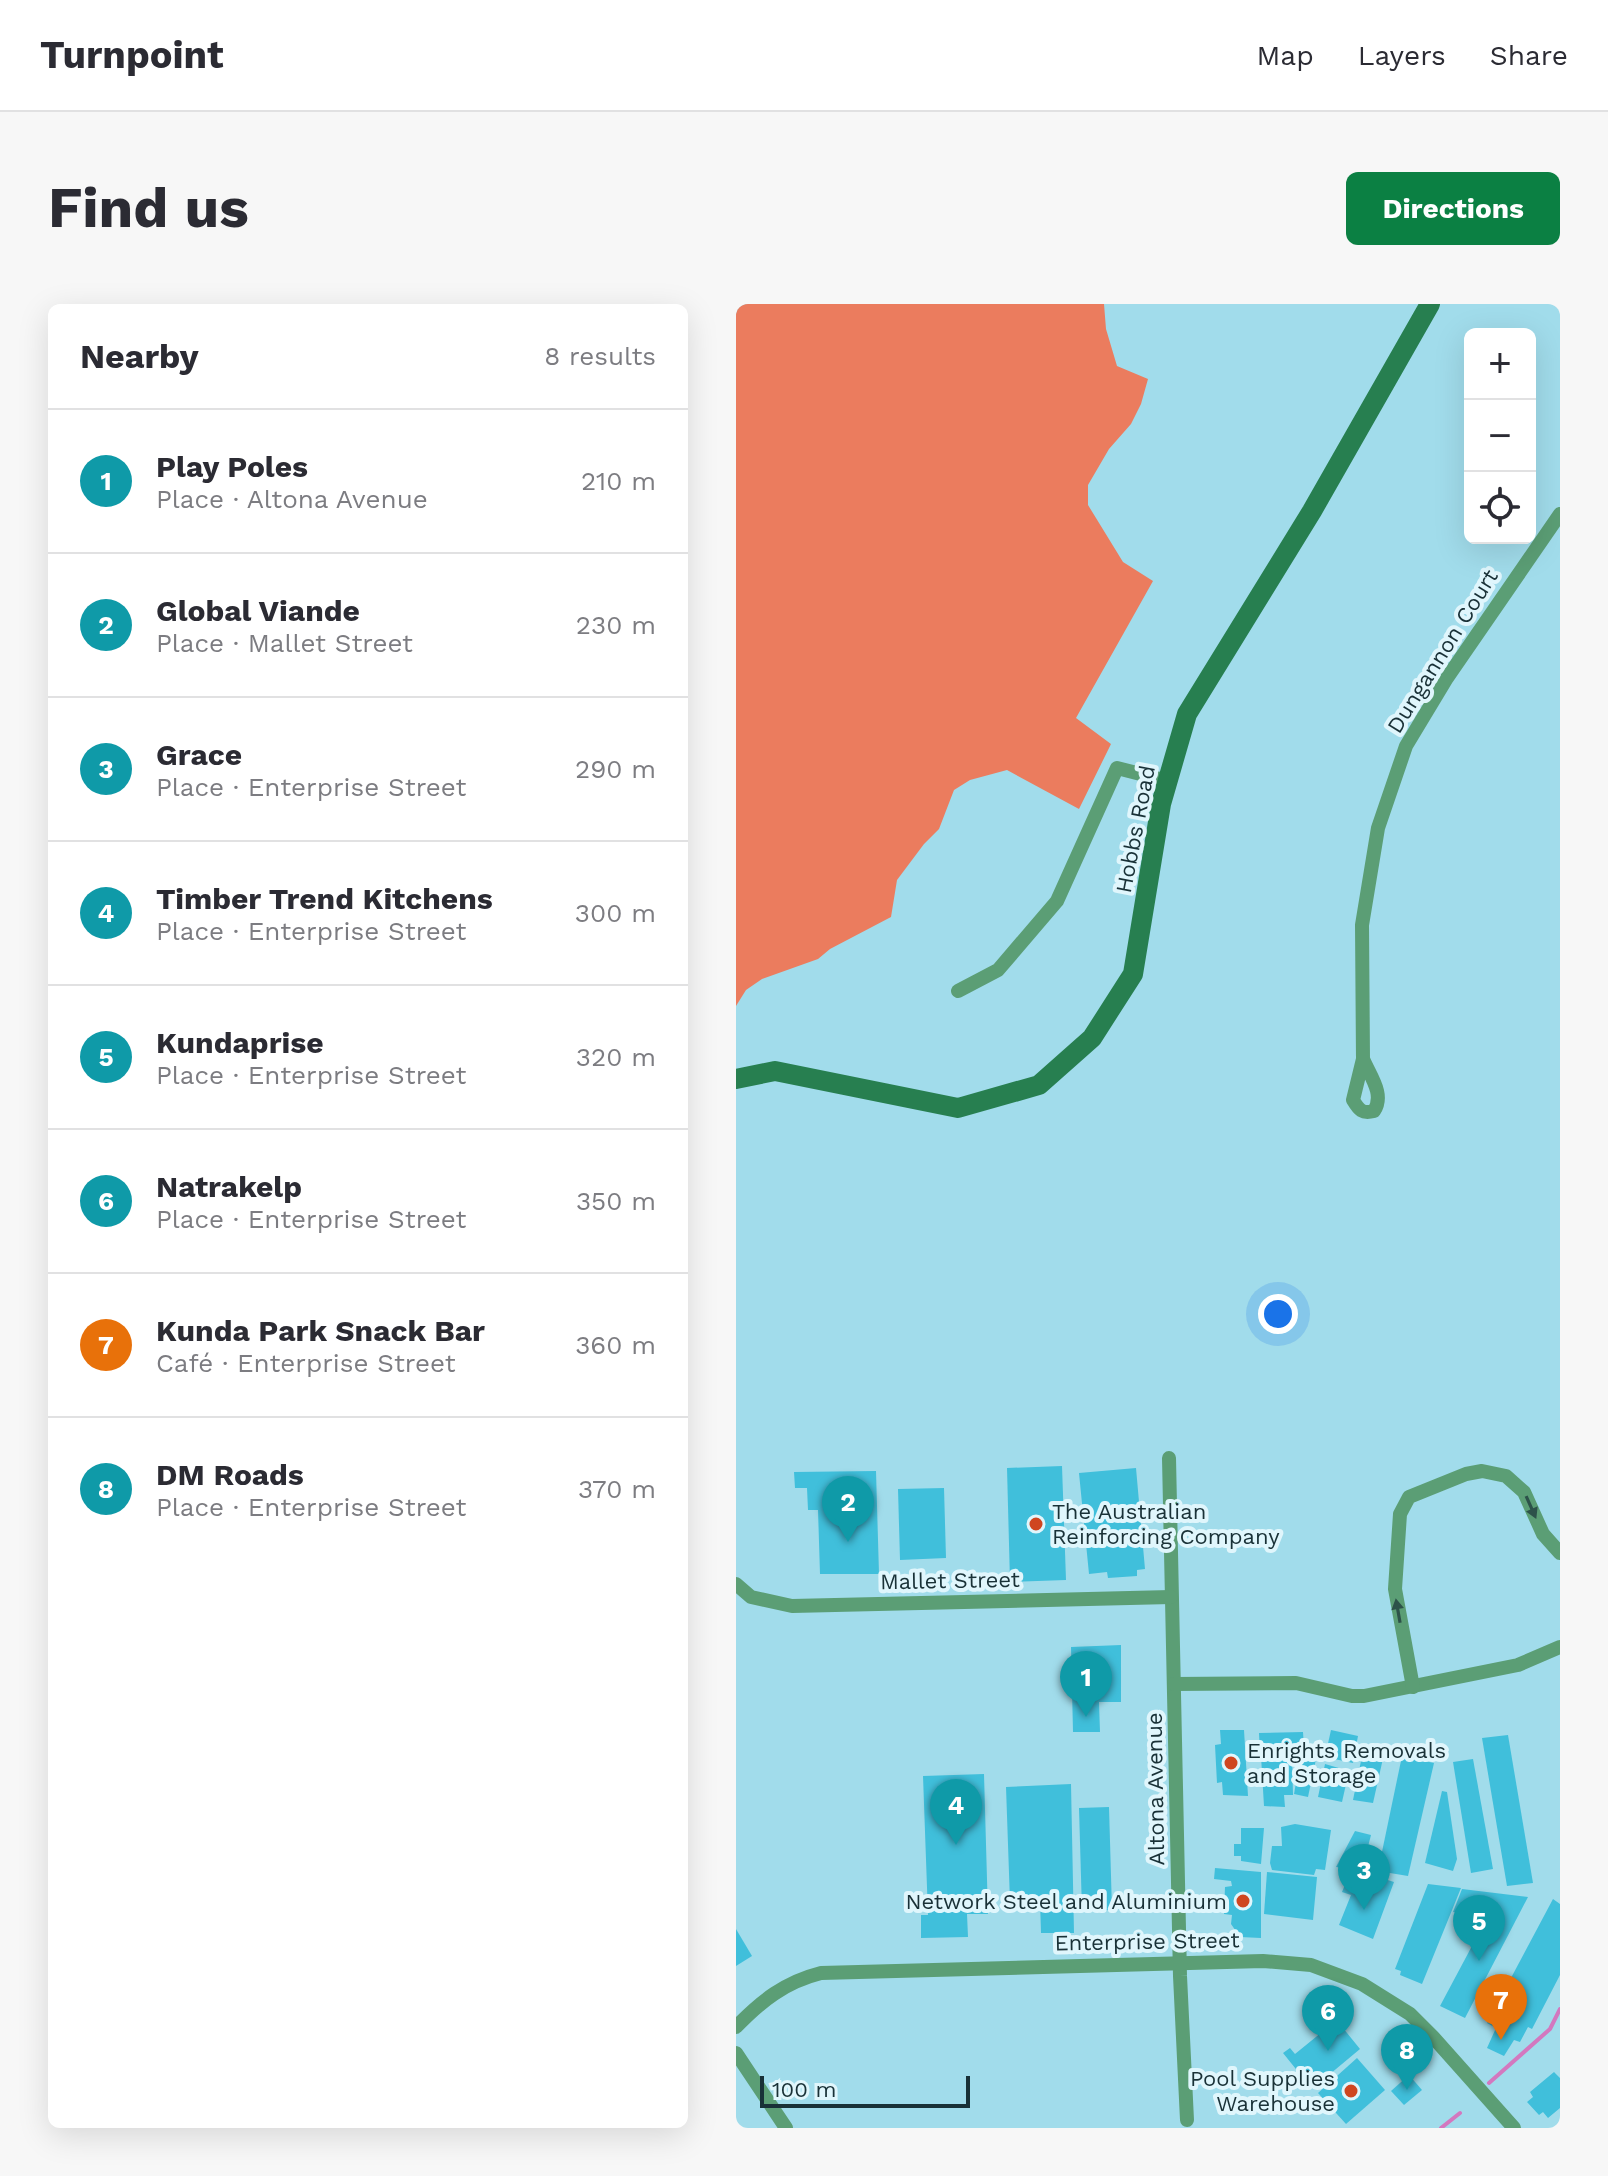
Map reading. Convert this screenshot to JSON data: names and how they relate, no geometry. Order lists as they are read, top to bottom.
{
  "streets": {
    "street": [
      "Dungannon Court",
      "Hobbs Road",
      "Mallet Street",
      "Altona Avenue",
      "Enterprise Street"
    ]
  },
  "crossings": [
    ["Mallet Street", "Altona Avenue"],
    ["Altona Avenue", "Enterprise Street"]
  ],
  "places": [
    "The Australian Reinforcing Company",
    "Enrights Removals and Storage",
    "Network Steel and Aluminium",
    "Pool Supplies Warehouse"
  ],
  "scale_bar": "100 m",
  "page": {
    "header": "Turnpoint",
    "nav": ["Map", "Layers", "Share"],
    "buttons": "Directions",
    "title": "Find us",
    "heading": ["Nearby", "8 results"],
    "map_buttons": ["+", "−"],
    "list": [
      {
        "mark": "1",
        "name": "Play Poles",
        "note": "Place · Altona Avenue",
        "value": "210 m"
      },
      {
        "mark": "2",
        "name": "Global Viande",
        "note": "Place · Mallet Street",
        "value": "230 m"
      },
      {
        "mark": "3",
        "name": "Grace",
        "note": "Place · Enterprise Street",
        "value": "290 m"
      },
      {
        "mark": "4",
        "name": "Timber Trend Kitchens",
        "note": "Place · Enterprise Street",
        "value": "300 m"
      },
      {
        "mark": "5",
        "name": "Kundaprise",
        "note": "Place · Enterprise Street",
        "value": "320 m"
      },
      {
        "mark": "6",
        "name": "Natrakelp",
        "note": "Place · Enterprise Street",
        "value": "350 m"
      },
      {
        "mark": "7",
        "name": "Kunda Park Snack Bar",
        "note": "Café · Enterprise Street",
        "value": "360 m"
      },
      {
        "mark": "8",
        "name": "DM Roads",
        "note": "Place · Enterprise Street",
        "value": "370 m"
      }
    ],
    "pins": [
      "2",
      "1",
      "4",
      "3",
      "5",
      "7",
      "6",
      "8"
    ],
    "scale": "100 m"
  }
}
